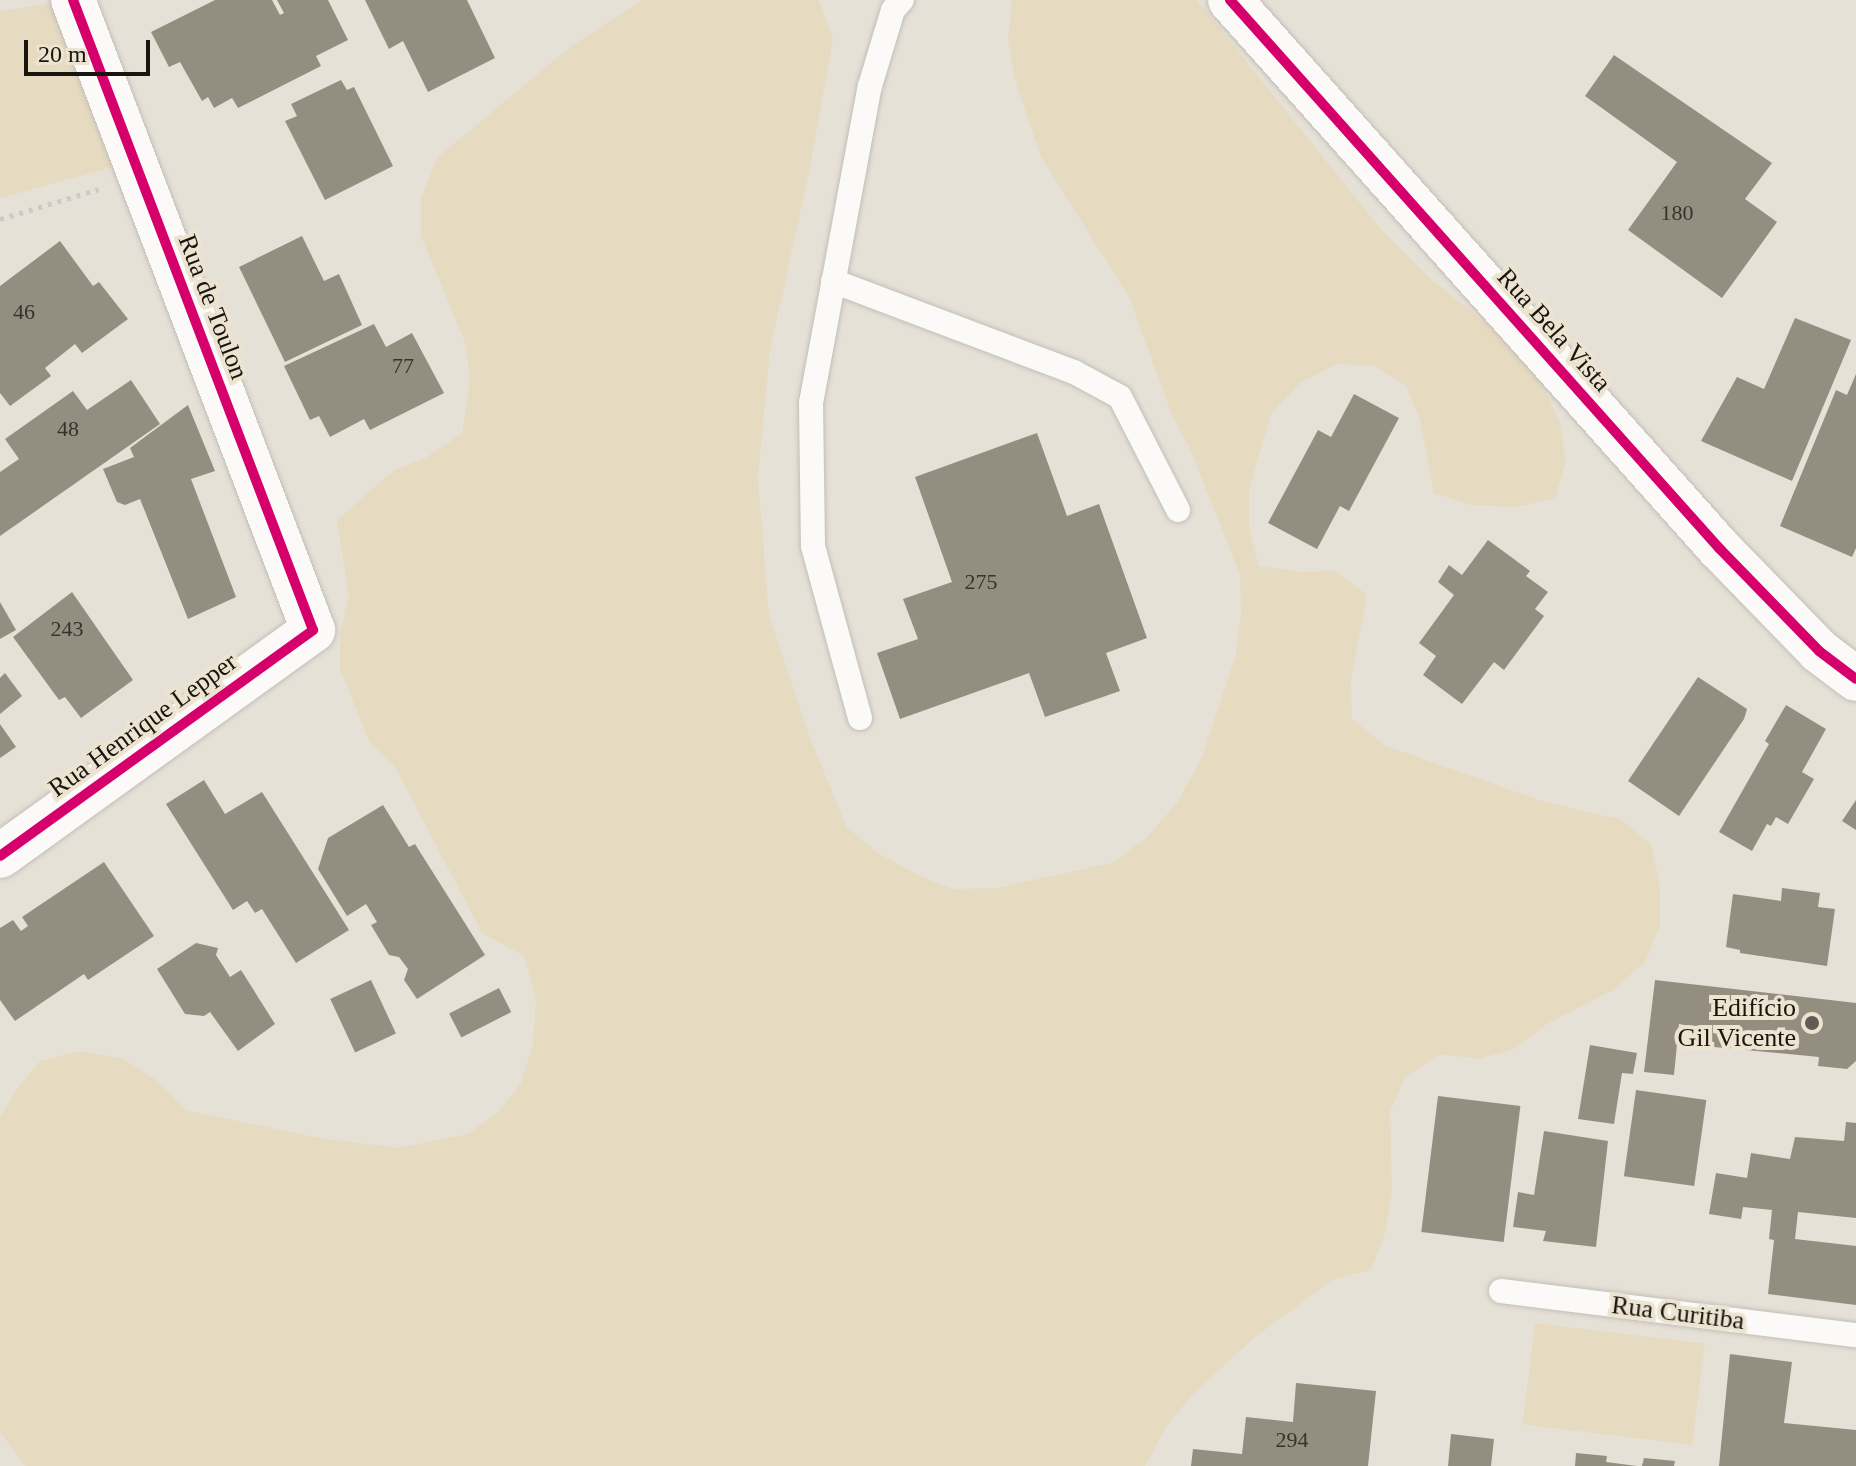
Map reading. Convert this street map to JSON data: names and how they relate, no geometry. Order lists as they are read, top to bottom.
{
  "streets": {
    "street": ["Rua de Toulon", "Rua Bela Vista", "Rua Henrique Lepper"],
    "lane": ["Rua Curitiba"]
  },
  "crossings": [
    ["Rua de Toulon", "Rua Henrique Lepper"]
  ],
  "places": ["Edifício Gil Vicente"],
  "house_numbers": [
    "180",
    "46",
    "77",
    "48",
    "275",
    "243",
    "294"
  ],
  "scale_bar": "20 m"
}
